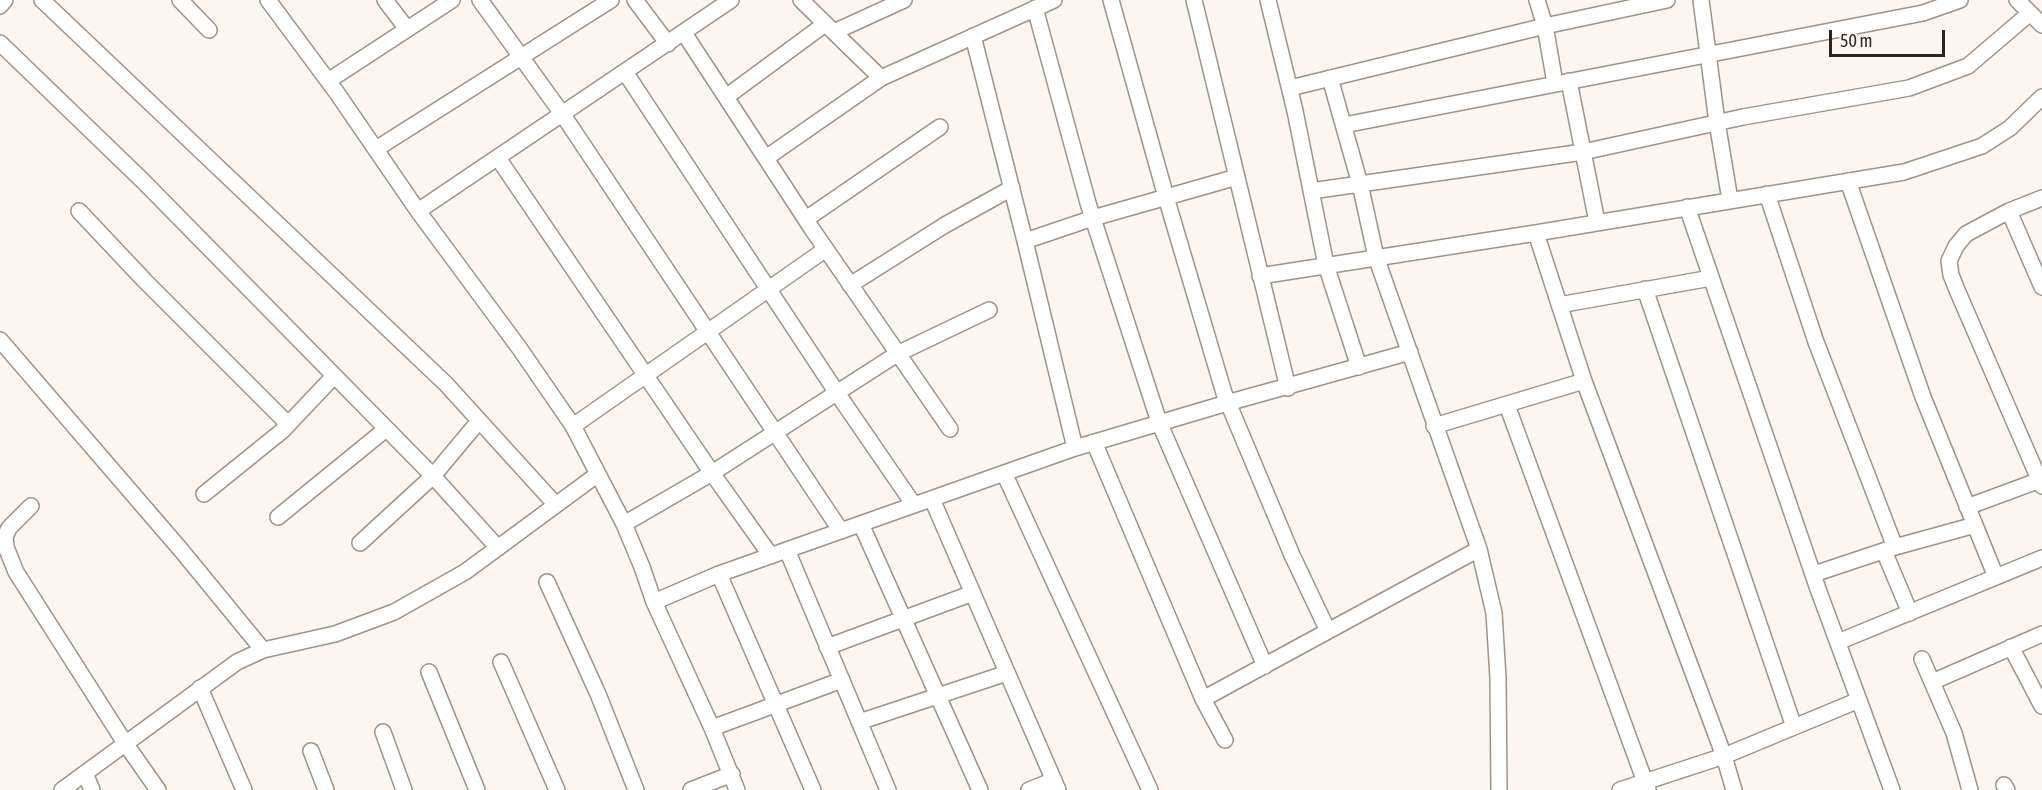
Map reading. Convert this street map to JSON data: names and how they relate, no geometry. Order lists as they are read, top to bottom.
{
  "scale_bar": "50 m"
}
